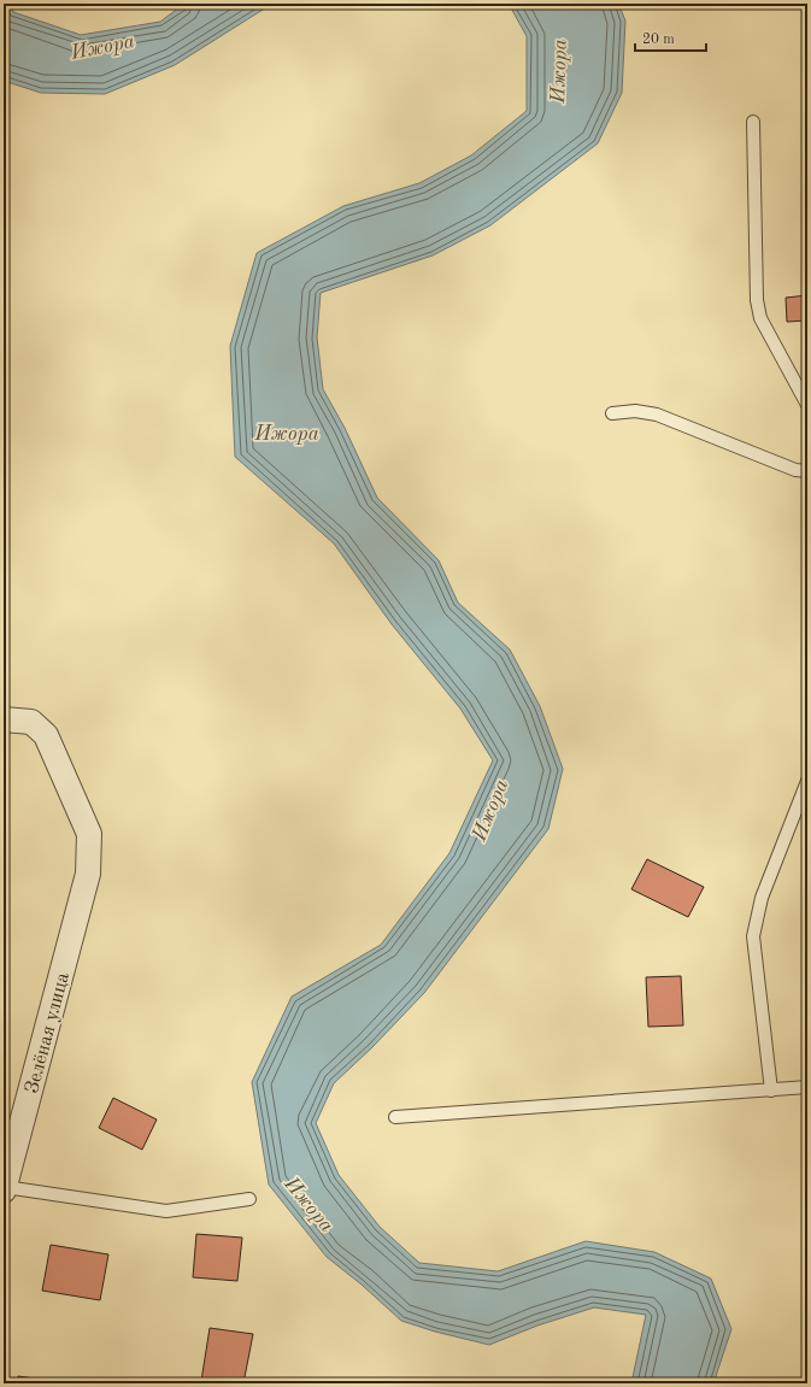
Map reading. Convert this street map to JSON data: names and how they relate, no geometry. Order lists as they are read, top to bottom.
{
  "streets": {
    "street": ["Зелёная улица"]
  },
  "water": ["Ижора"],
  "scale_bar": "20 m"
}
